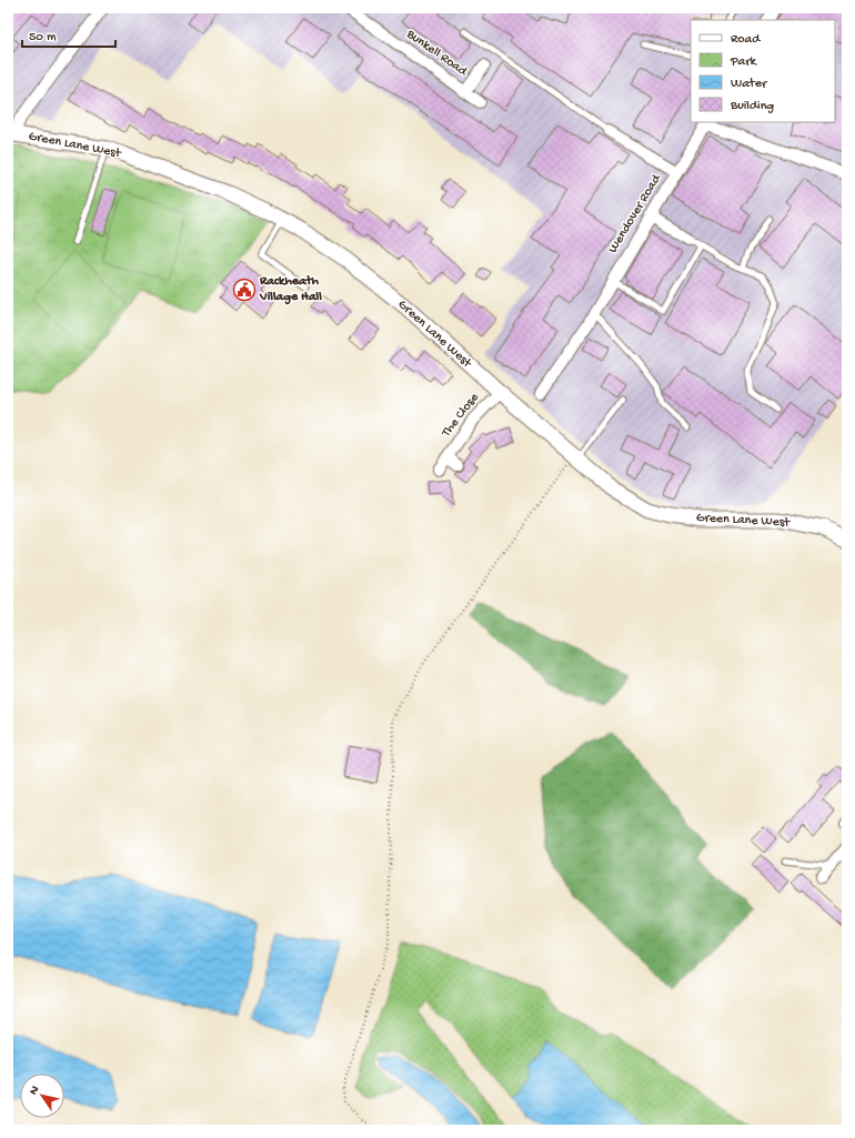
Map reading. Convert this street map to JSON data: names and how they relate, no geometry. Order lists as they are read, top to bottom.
{
  "streets": {
    "street": [
      "Bunkell Road",
      "Green Lane West",
      "Wendover Road",
      "The Close"
    ]
  },
  "crossings": [
    ["Green Lane West", "The Close"]
  ],
  "places": {
    "public building": ["Rackheath Village Hall"]
  },
  "legend": [
    "Road",
    "Park",
    "Water",
    "Building"
  ],
  "scale_bar": "50 m",
  "north": "top left"
}
